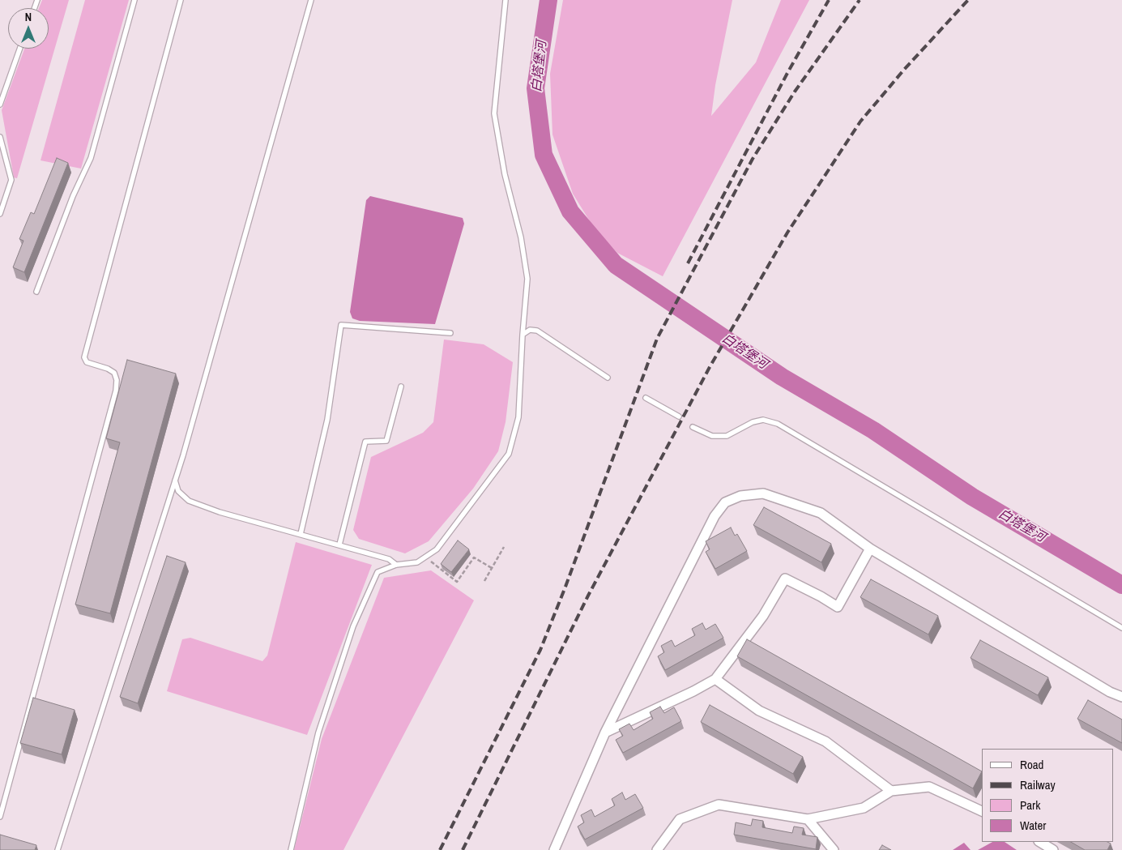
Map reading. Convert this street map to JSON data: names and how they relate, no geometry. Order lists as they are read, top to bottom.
{
  "water": ["白塔堡河"],
  "legend": [
    "Road",
    "Railway",
    "Park",
    "Water"
  ],
  "north": "top"
}
